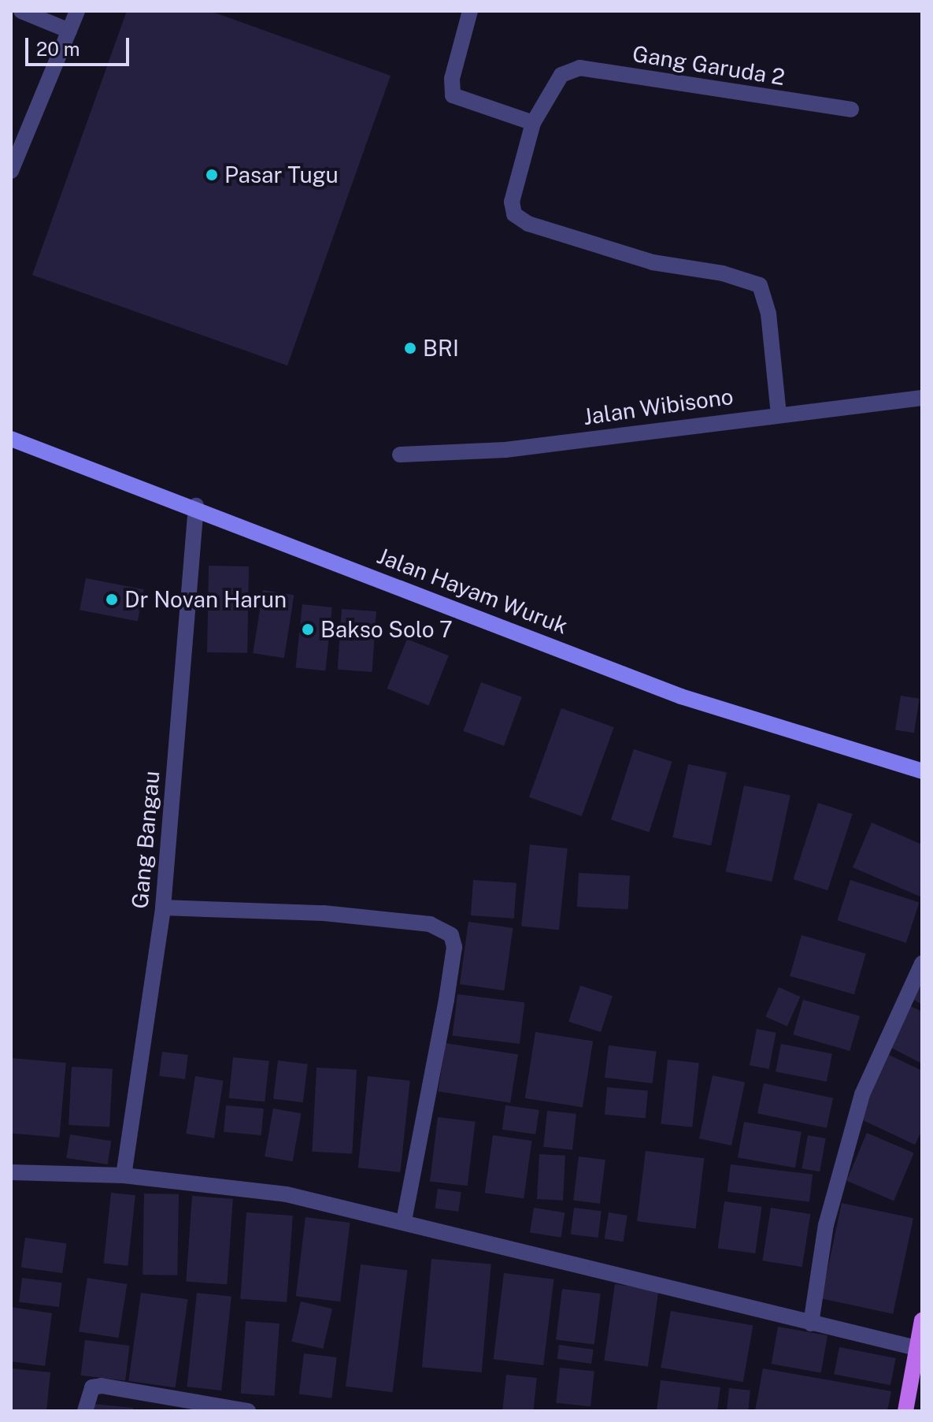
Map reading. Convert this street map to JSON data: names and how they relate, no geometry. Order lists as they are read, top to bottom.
{
  "streets": {
    "street": [
      "Gang Garuda 2",
      "Jalan Wibisono",
      "Jalan Hayam Wuruk",
      "Gang Bangau"
    ]
  },
  "crossings": [
    ["Jalan Hayam Wuruk", "Gang Bangau"]
  ],
  "places": [
    "Pasar Tugu",
    "BRI",
    "Dr Novan Harun",
    "Bakso Solo 7"
  ],
  "scale_bar": "20 m"
}
